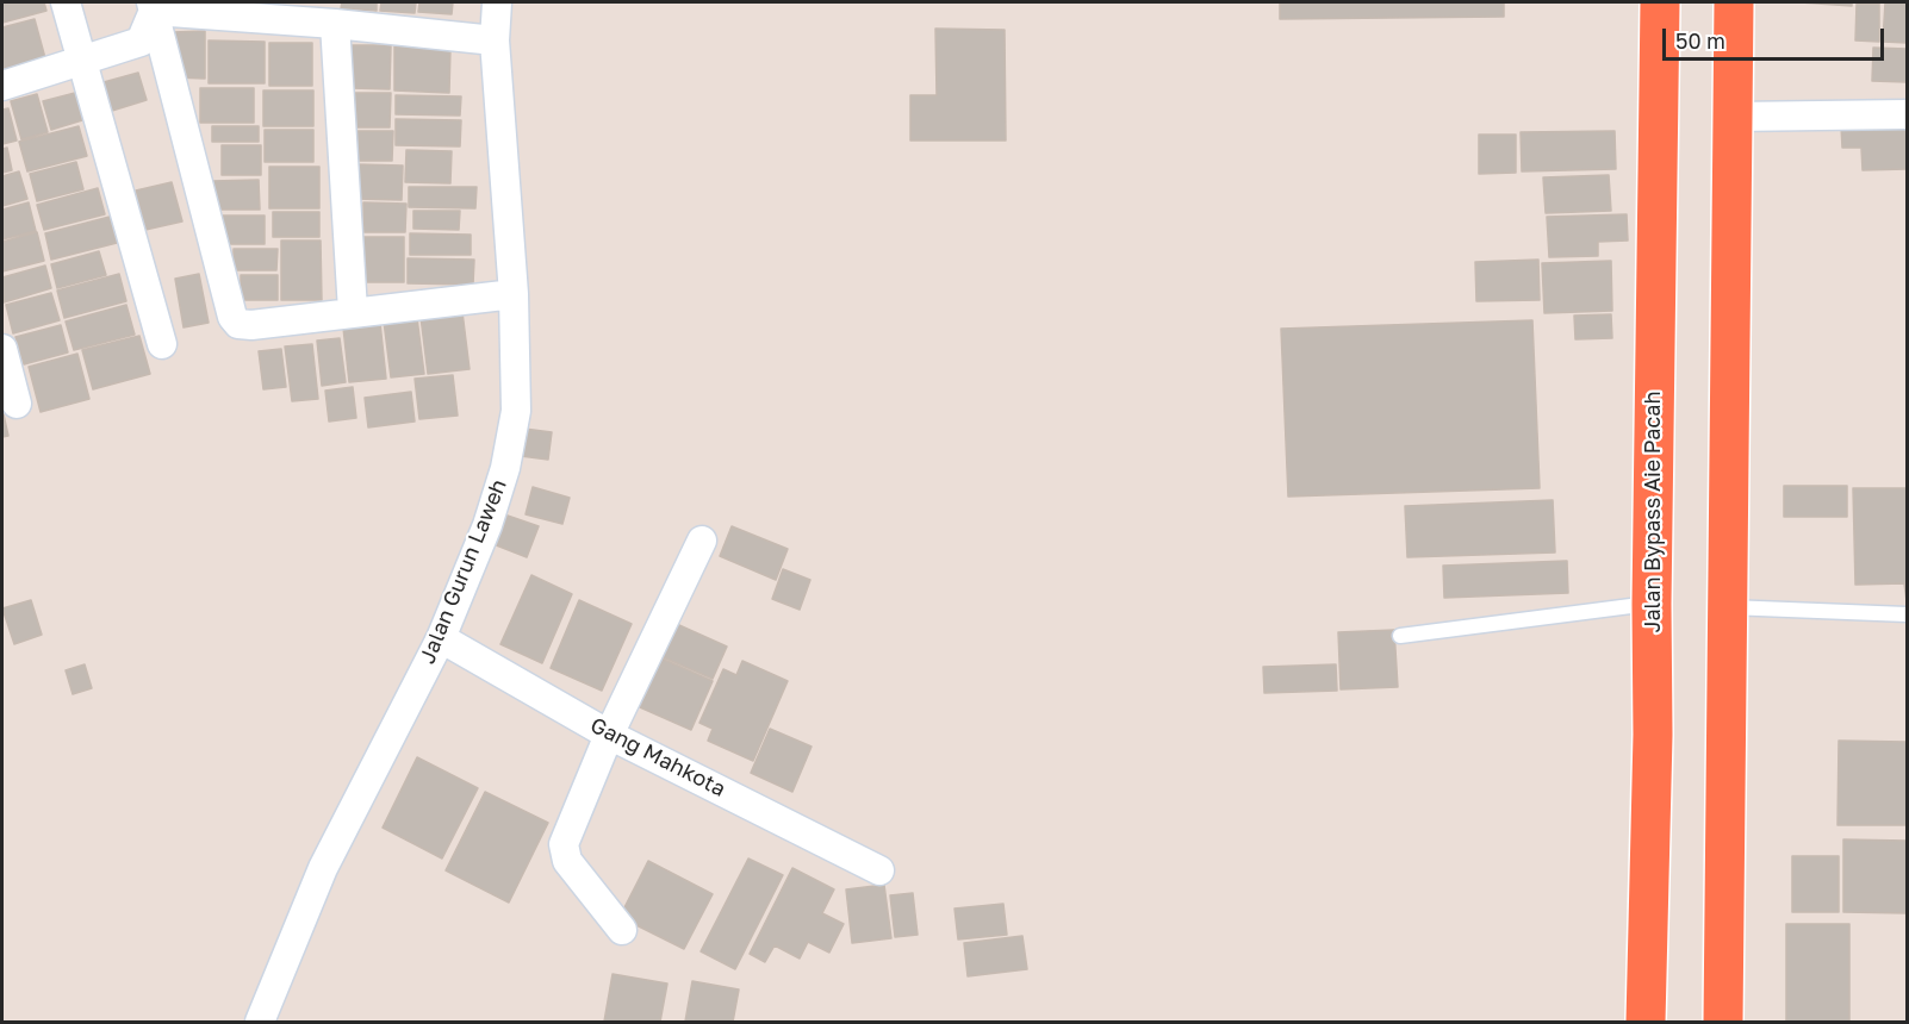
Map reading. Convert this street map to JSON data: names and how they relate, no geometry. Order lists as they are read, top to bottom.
{
  "streets": {
    "highway": ["Jalan Bypass Aie Pacah"],
    "street": ["Jalan Gurun Laweh", "Gang Mahkota"]
  },
  "crossings": [
    ["Jalan Gurun Laweh", "Gang Mahkota"]
  ],
  "scale_bar": "50 m"
}
